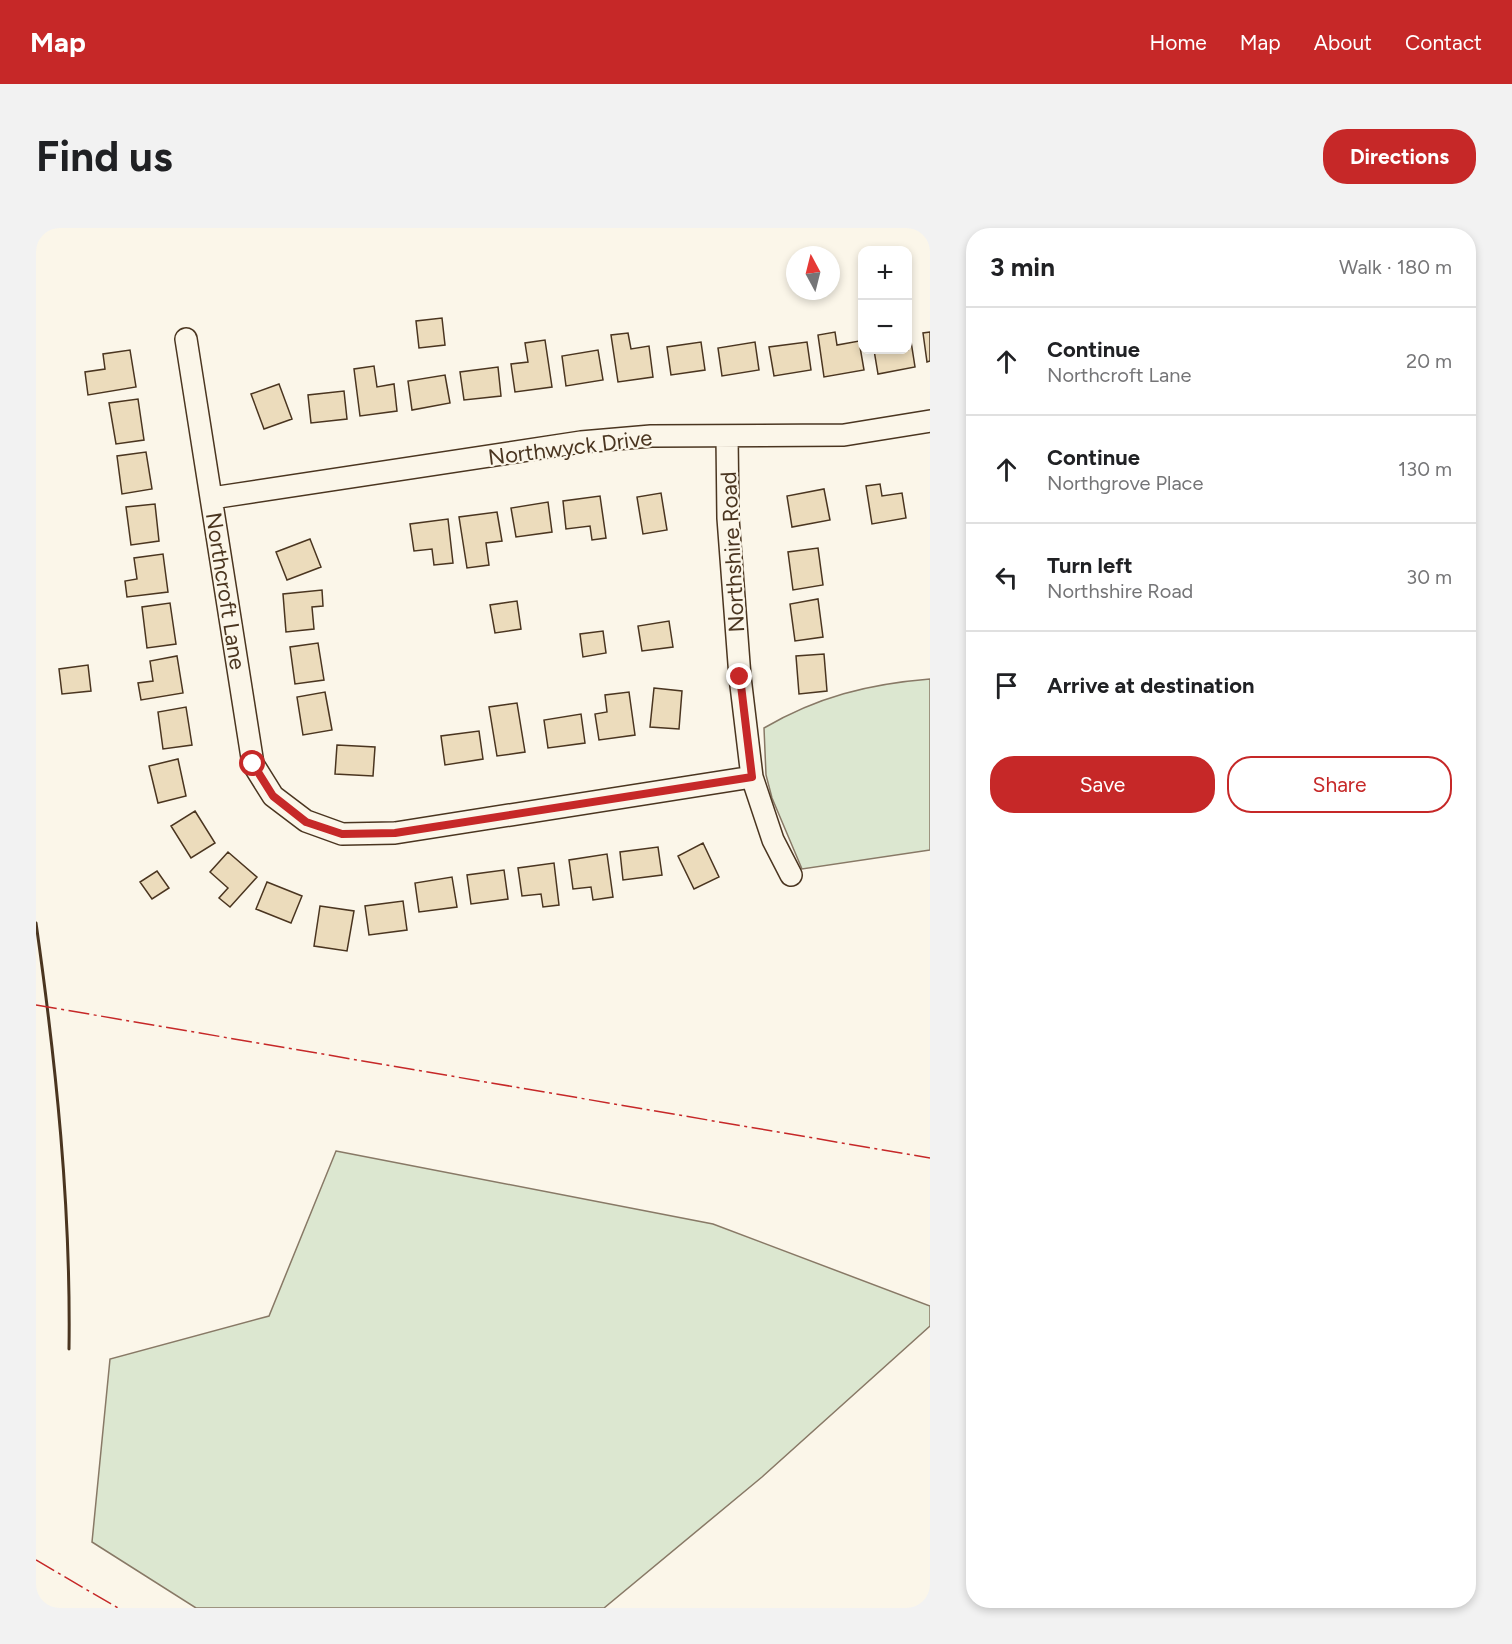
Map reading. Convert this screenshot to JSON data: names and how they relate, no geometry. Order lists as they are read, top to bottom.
{
  "streets": {
    "street": ["Northwyck Drive", "Northshire Road", "Northcroft Lane"]
  },
  "crossings": [
    ["Northwyck Drive", "Northshire Road"],
    ["Northwyck Drive", "Northcroft Lane"],
    ["Northshire Road", "Northcroft Lane"]
  ],
  "north": "top",
  "page": {
    "header": "Map",
    "nav": [
      "Home",
      "Map",
      "About",
      "Contact"
    ],
    "buttons": [
      "Directions",
      ["Save", "Share"]
    ],
    "title": "Find us",
    "heading": ["3 min", "Walk · 180 m"],
    "map_buttons": ["+", "−"],
    "list": [
      ["Continue", "Northcroft Lane", "20 m"],
      ["Continue", "Northgrove Place", "130 m"],
      ["Turn left", "Northshire Road", "30 m"],
      "Arrive at destination"
    ]
  }
}
